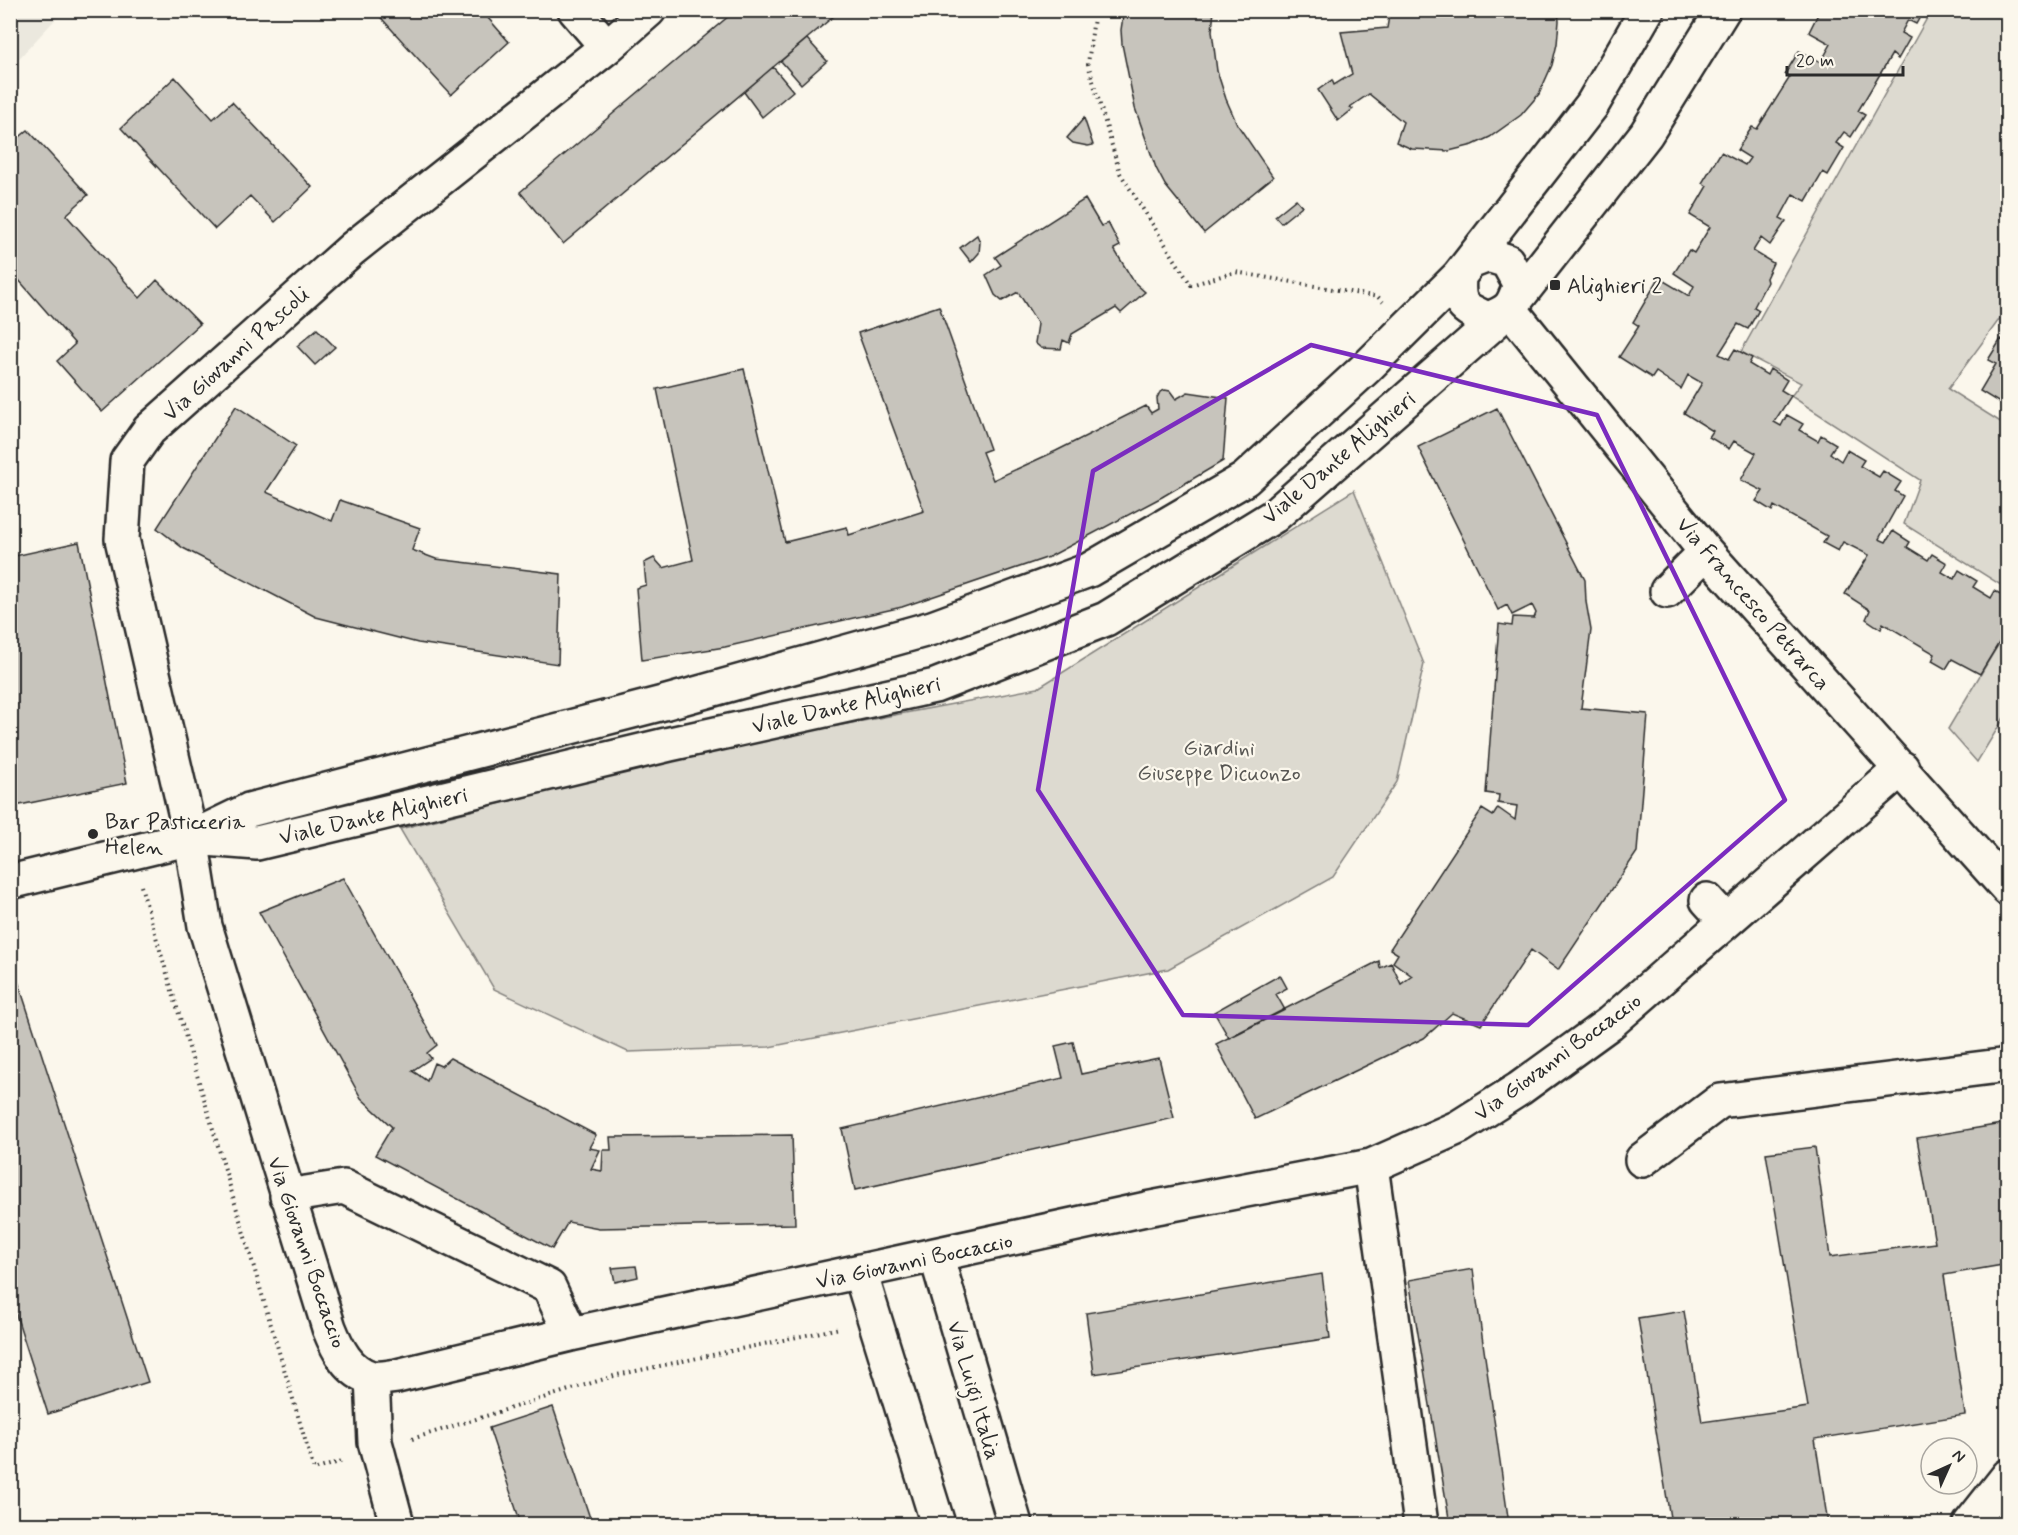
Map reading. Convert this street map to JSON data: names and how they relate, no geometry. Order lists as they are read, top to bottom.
{
  "streets": {
    "street": [
      "Via Giovanni Pascoli",
      "Viale Dante Alighieri",
      "Via Francesco Petrarca",
      "Via Giovanni Boccaccio",
      "Via Luigi Italia"
    ]
  },
  "crossings": [
    ["Via Giovanni Pascoli", "Viale Dante Alighieri"],
    ["Via Giovanni Pascoli", "Via Giovanni Boccaccio"],
    ["Viale Dante Alighieri", "Via Francesco Petrarca"],
    ["Viale Dante Alighieri", "Via Giovanni Boccaccio"],
    ["Via Francesco Petrarca", "Via Giovanni Boccaccio"],
    ["Via Giovanni Boccaccio", "Via Luigi Italia"]
  ],
  "parks": ["Giardini Giuseppe Dicuonzo"],
  "places": {
    "transit": ["Alighieri 2"],
    "other": ["Bar Pasticceria Helen"]
  },
  "scale_bar": "20 m",
  "north": "top right"
}
